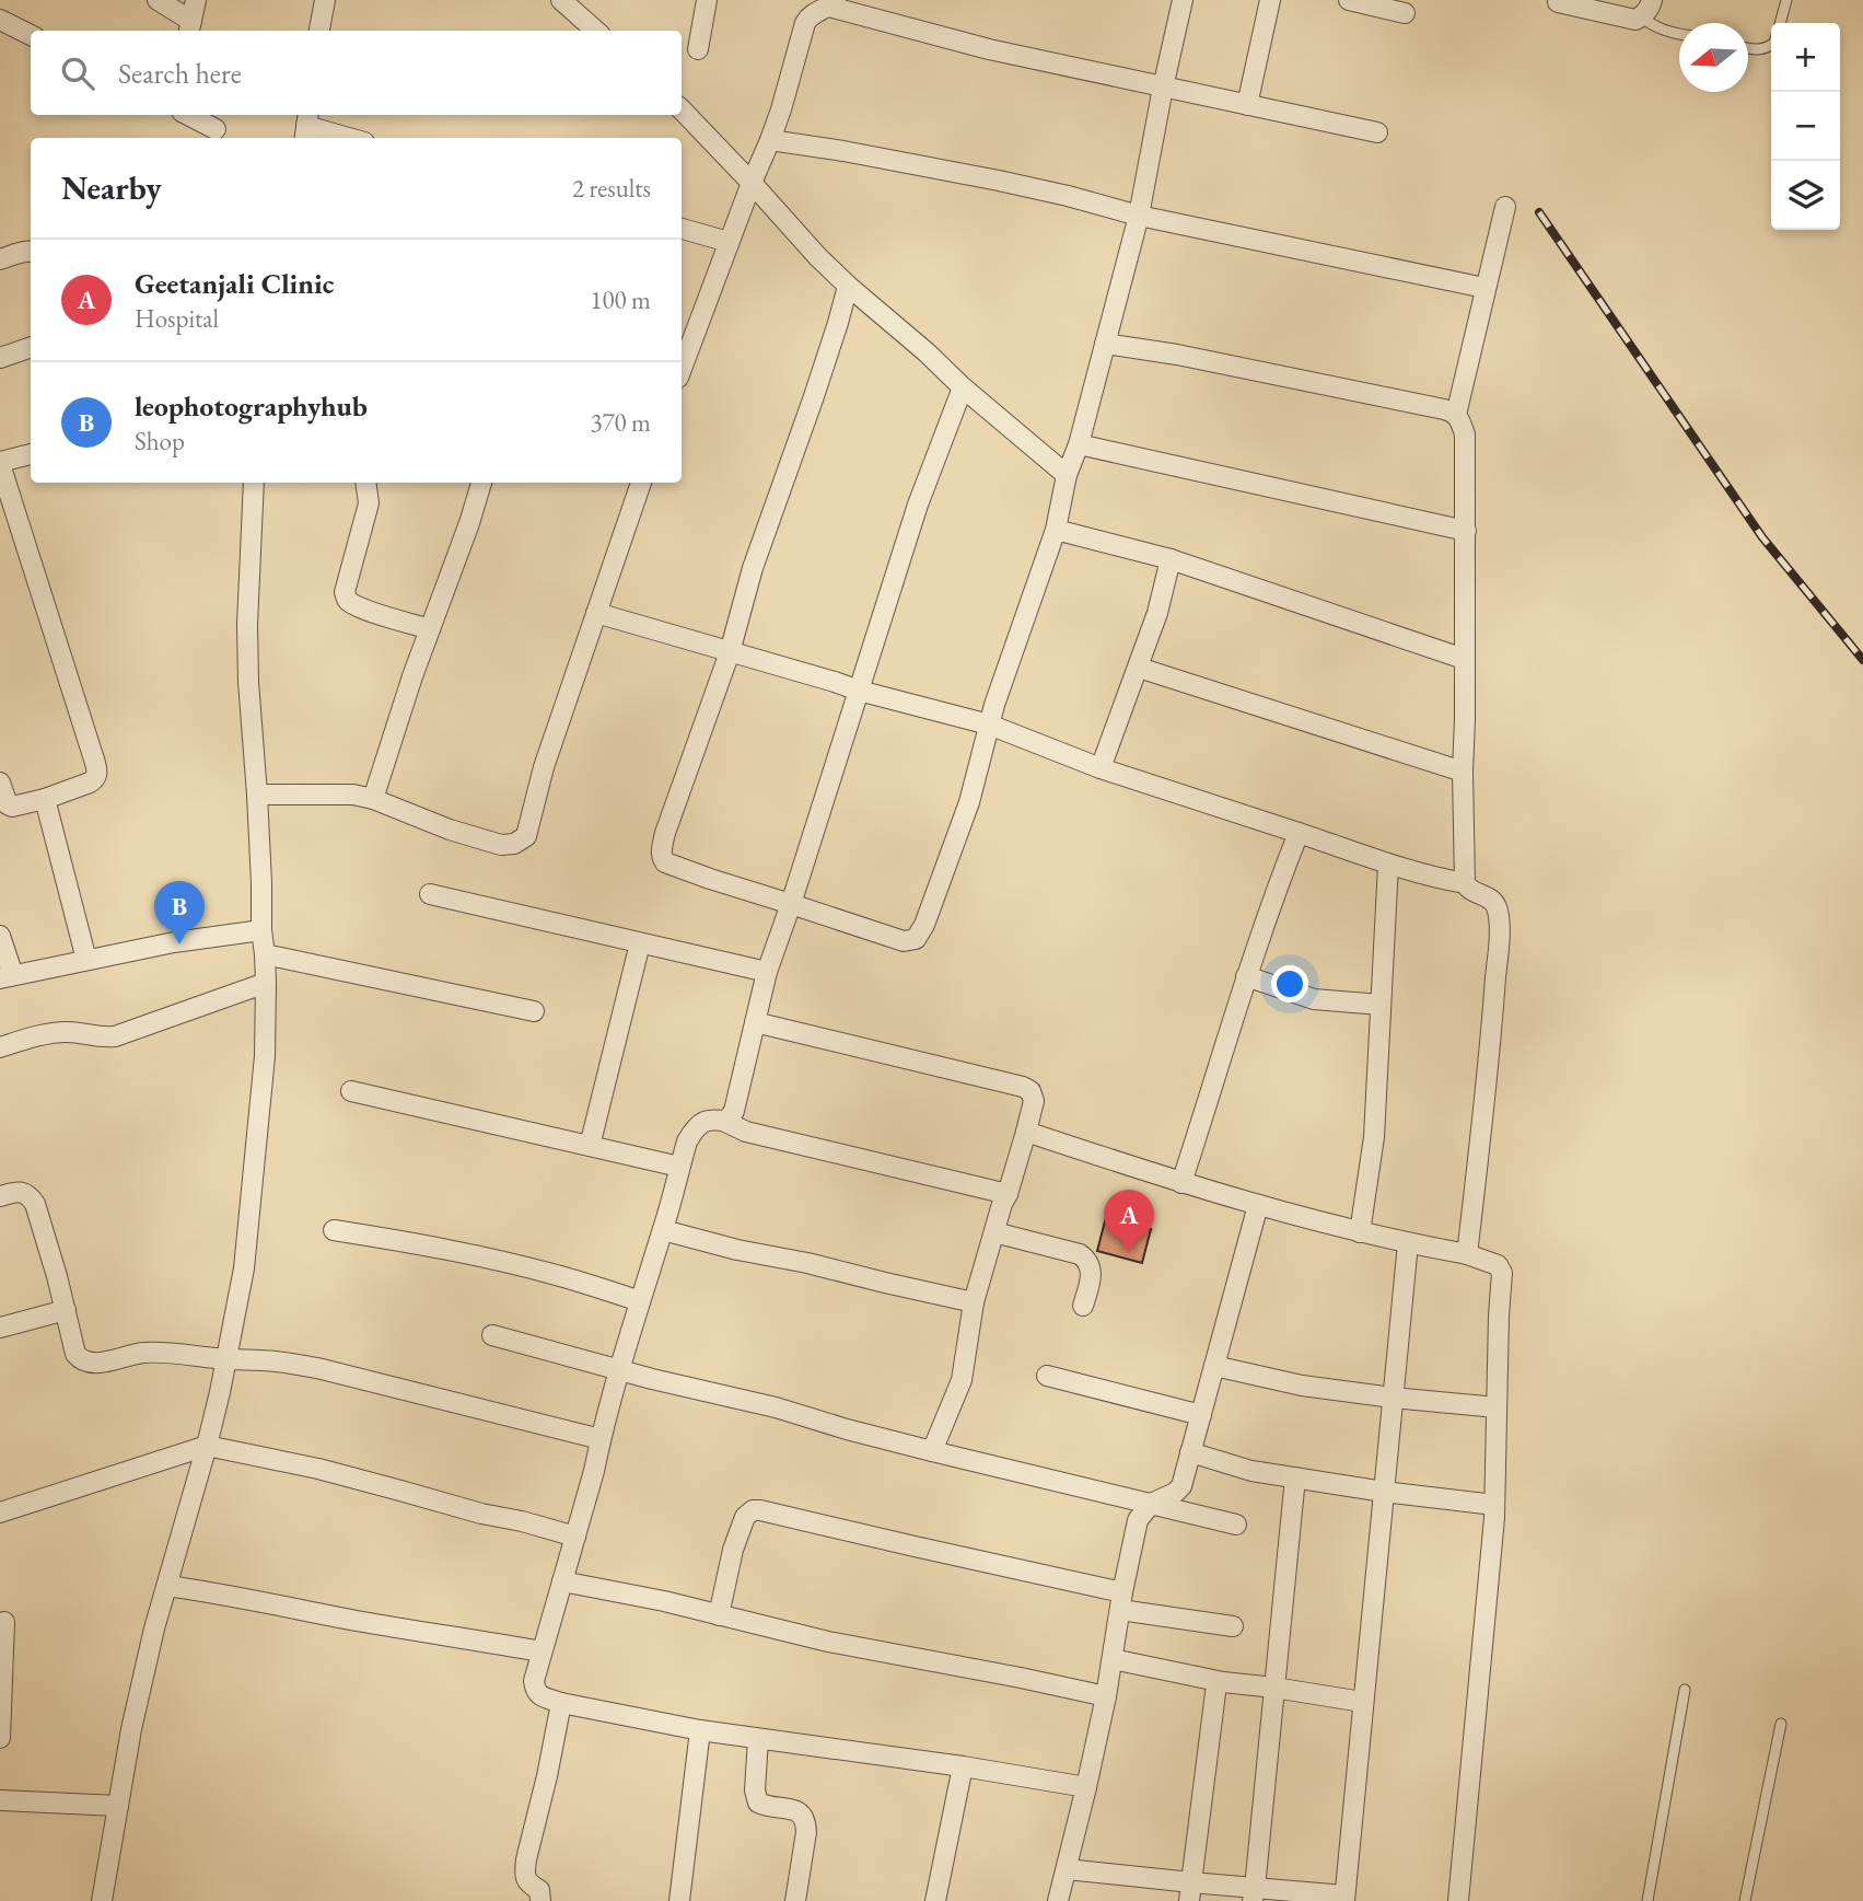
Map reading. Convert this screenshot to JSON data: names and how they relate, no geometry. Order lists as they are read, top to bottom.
{
  "north": "left",
  "page": {
    "map_buttons": ["+", "−"],
    "search": "Search here",
    "heading": ["Nearby", "2 results"],
    "list": [
      {
        "mark": "A",
        "name": "Geetanjali Clinic",
        "note": "Hospital",
        "value": "100 m"
      },
      {
        "mark": "B",
        "name": "leophotographyhub",
        "note": "Shop",
        "value": "370 m"
      }
    ],
    "pins": ["B", "A"]
  }
}
